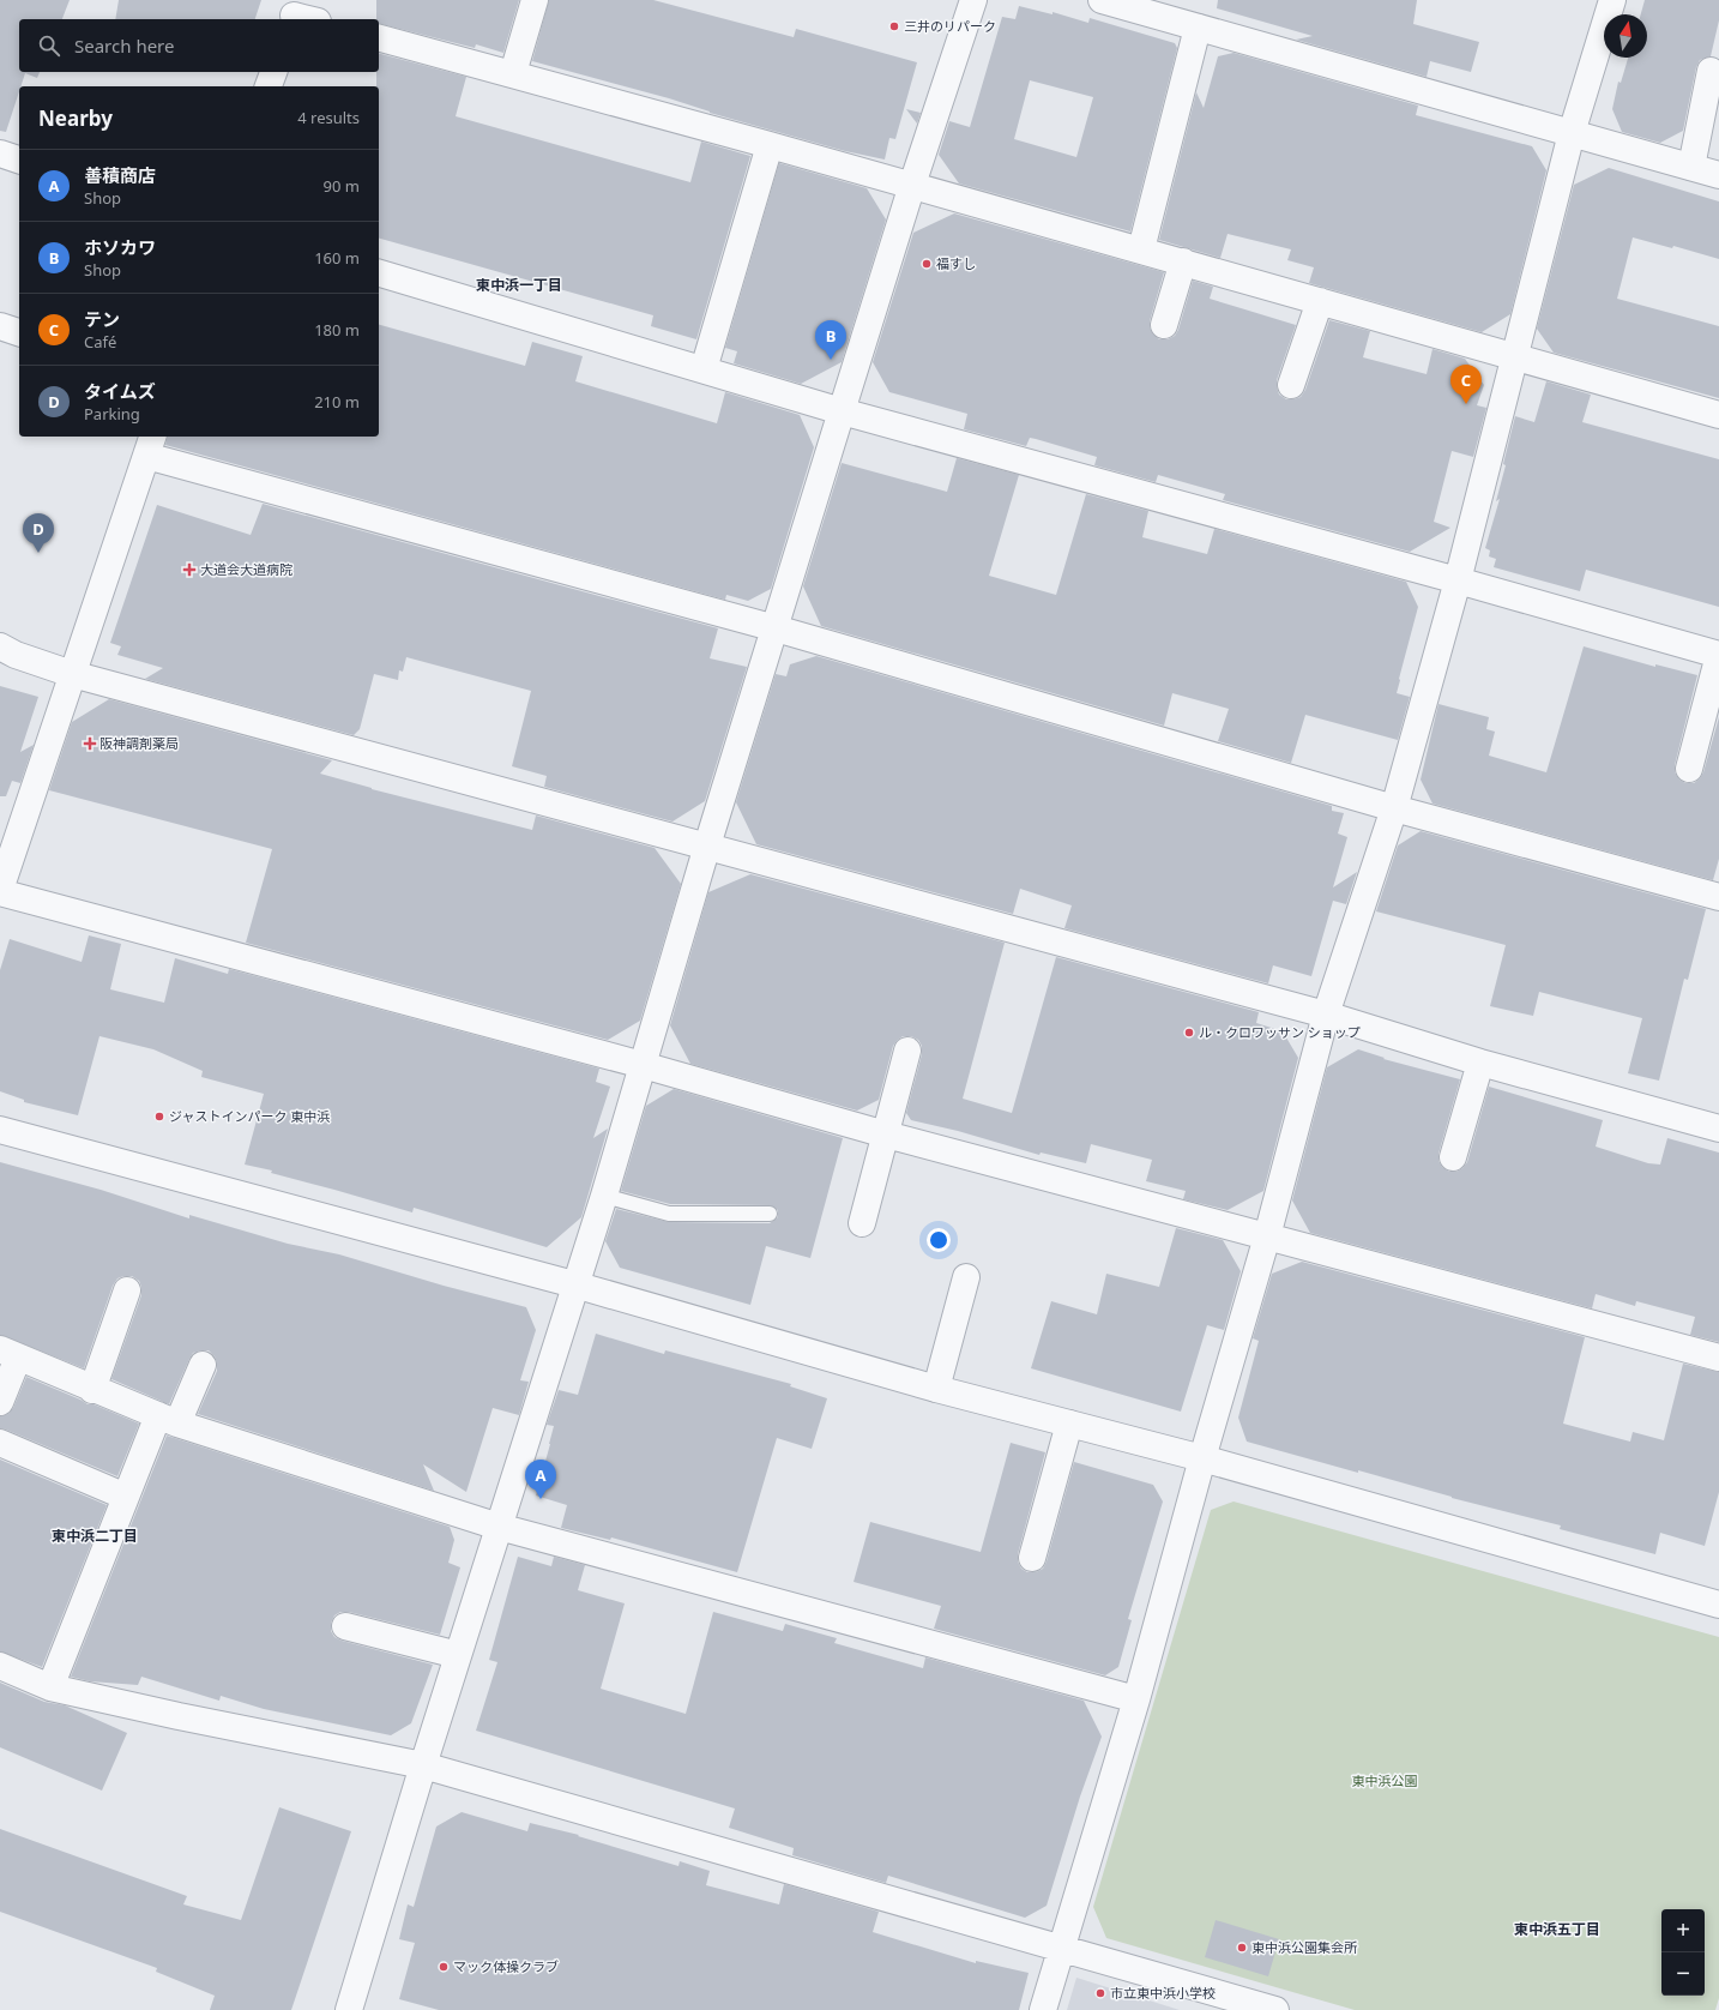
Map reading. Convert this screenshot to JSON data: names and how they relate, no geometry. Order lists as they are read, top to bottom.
{
  "districts": ["東中浜一丁目", "東中浜二丁目", "東中浜五丁目"],
  "parks": ["東中浜公園"],
  "places": {
    "other": [
      "三井のリパーク",
      "福すし",
      "ル・クロワッサン ショップ",
      "ジャストインパーク 東中浜",
      "東中浜公園集会所",
      "マック体操クラブ",
      "市立東中浜小学校"
    ],
    "health": ["大道会大道病院", "阪神調剤薬局"]
  },
  "north": "top",
  "page": {
    "search": "Search here",
    "heading": ["Nearby", "4 results"],
    "list": [
      {
        "mark": "A",
        "name": "善積商店",
        "note": "Shop",
        "value": "90 m"
      },
      {
        "mark": "B",
        "name": "ホソカワ",
        "note": "Shop",
        "value": "160 m"
      },
      {
        "mark": "C",
        "name": "テン",
        "note": "Café",
        "value": "180 m"
      },
      {
        "mark": "D",
        "name": "タイムズ",
        "note": "Parking",
        "value": "210 m"
      }
    ],
    "pins": [
      "B",
      "C",
      "D",
      "A"
    ],
    "map_buttons": ["+", "−"]
  }
}
